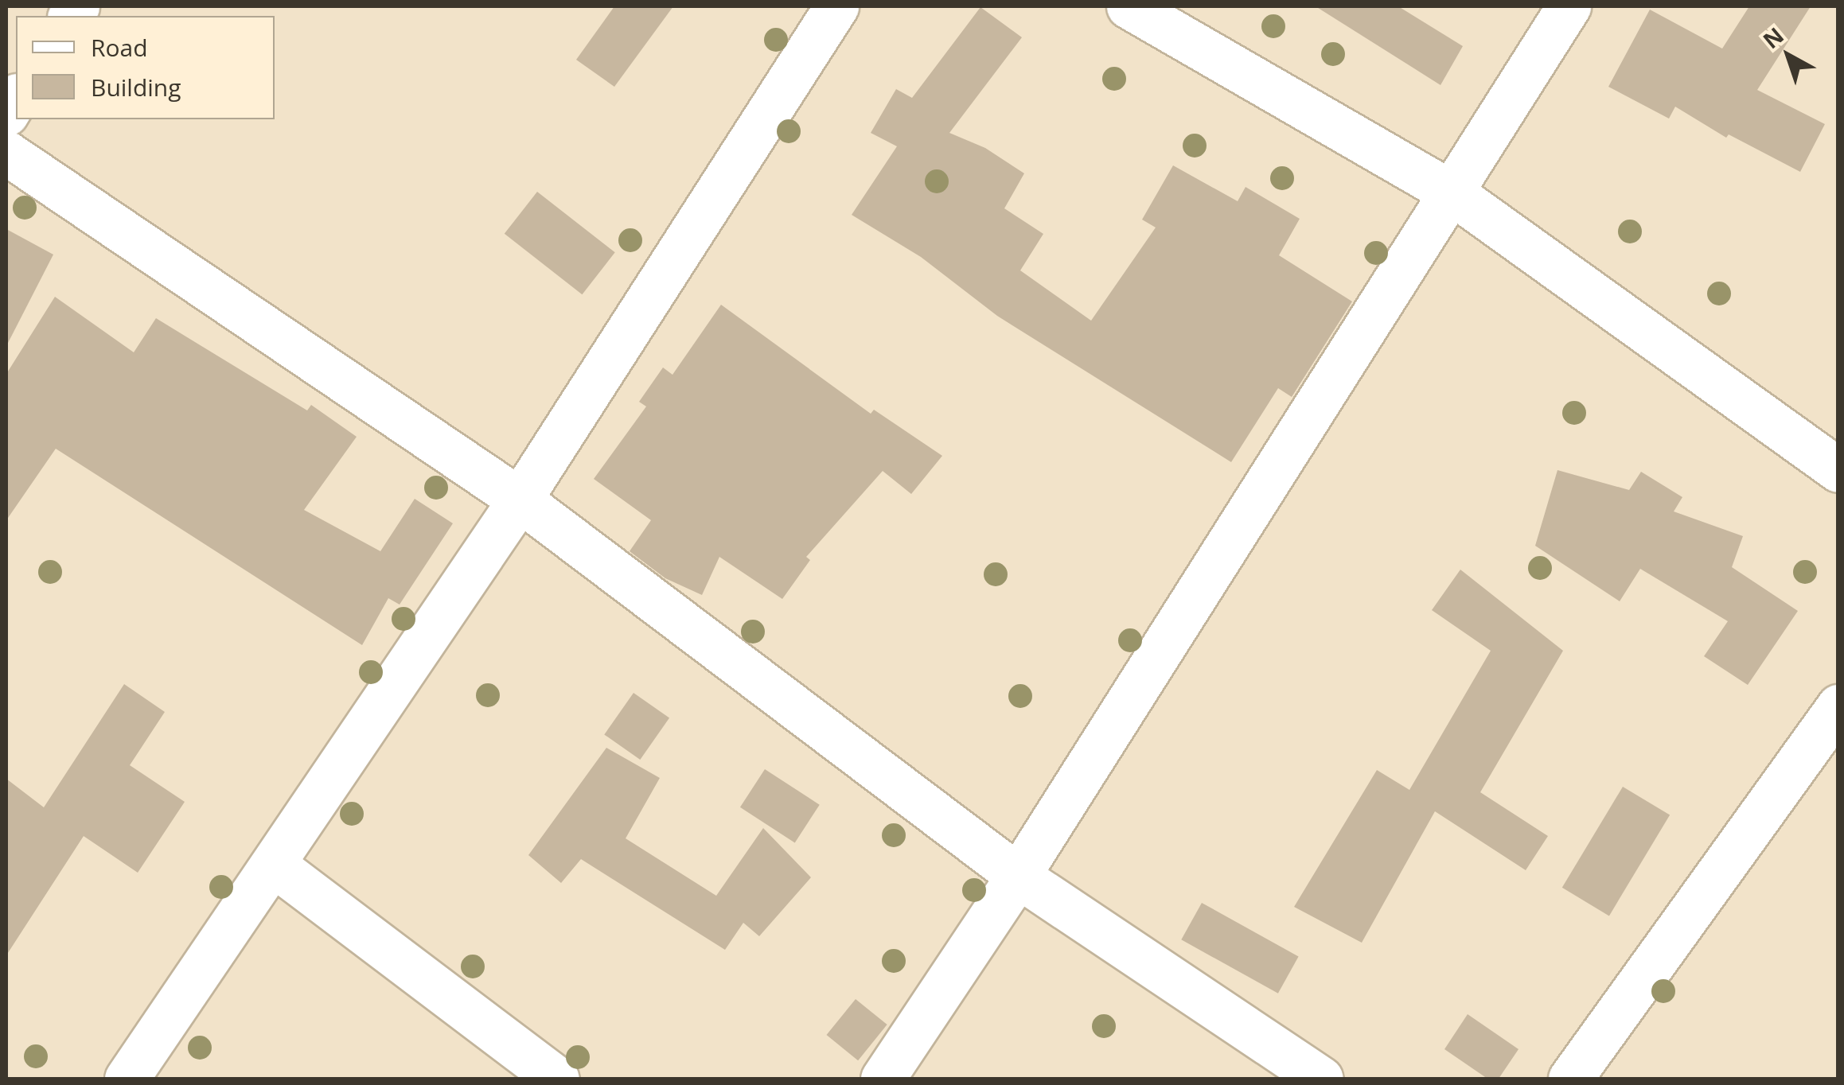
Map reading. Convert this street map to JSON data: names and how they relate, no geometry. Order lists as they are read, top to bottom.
{
  "legend": ["Road", "Building"],
  "north": "top left"
}
